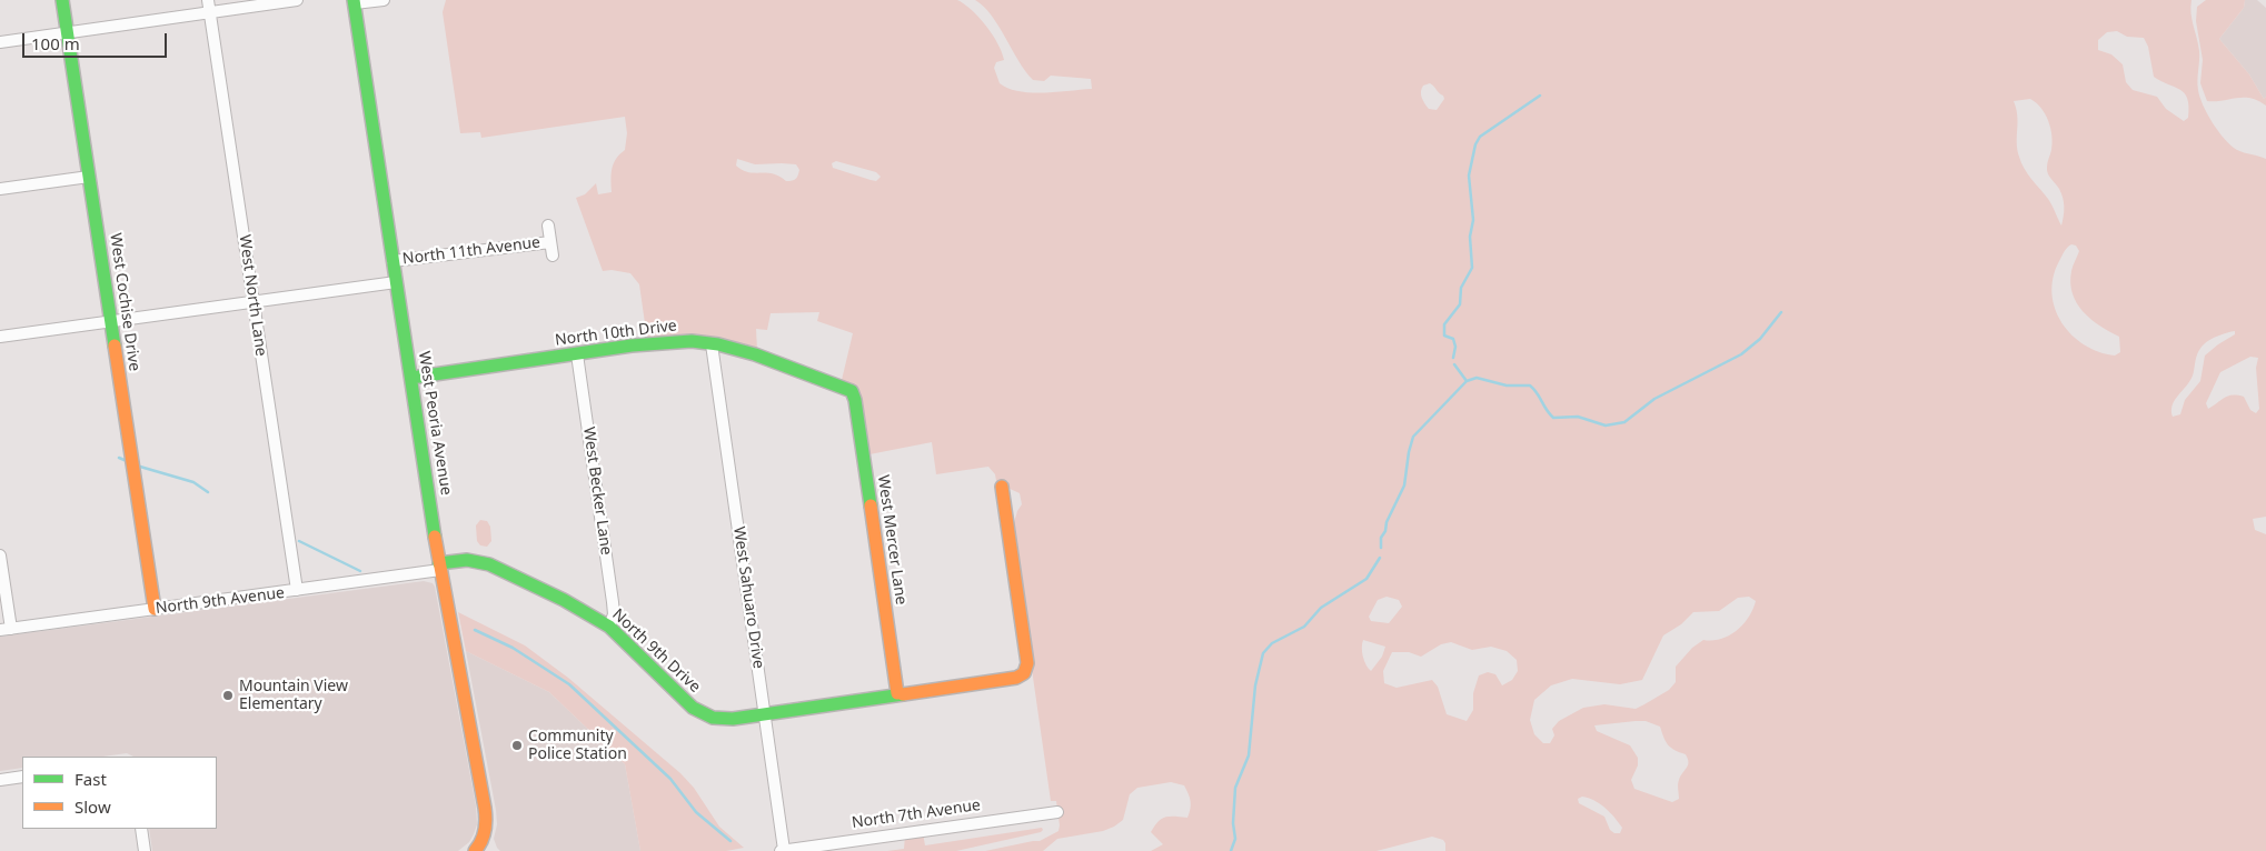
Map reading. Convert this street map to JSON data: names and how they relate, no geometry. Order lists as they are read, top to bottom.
{
  "streets": {
    "street": [
      "North 11th Avenue",
      "West North Lane",
      "West Cochise Drive",
      "North 10th Drive",
      "West Peoria Avenue",
      "West Becker Lane",
      "West Mercer Lane",
      "West Sahuaro Drive",
      "North 9th Avenue",
      "North 9th Drive",
      "North 7th Avenue"
    ]
  },
  "crossings": [
    ["North 11th Avenue", "West North Lane"],
    ["North 11th Avenue", "West Cochise Drive"],
    ["North 11th Avenue", "West Peoria Avenue"],
    ["West North Lane", "North 9th Avenue"],
    ["West Cochise Drive", "North 9th Avenue"],
    ["North 10th Drive", "West Peoria Avenue"],
    ["North 10th Drive", "West Becker Lane"],
    ["North 10th Drive", "West Mercer Lane"],
    ["North 10th Drive", "West Sahuaro Drive"],
    ["West Peoria Avenue", "North 9th Avenue"],
    ["West Peoria Avenue", "North 9th Drive"],
    ["West Becker Lane", "North 9th Drive"],
    ["West Mercer Lane", "North 9th Drive"],
    ["West Sahuaro Drive", "North 9th Drive"],
    ["West Sahuaro Drive", "North 7th Avenue"],
    ["North 9th Avenue", "North 9th Drive"]
  ],
  "places": ["Mountain View Elementary", "Community Police Station"],
  "legend": ["Fast", "Slow"],
  "scale_bar": "100 m"
}
